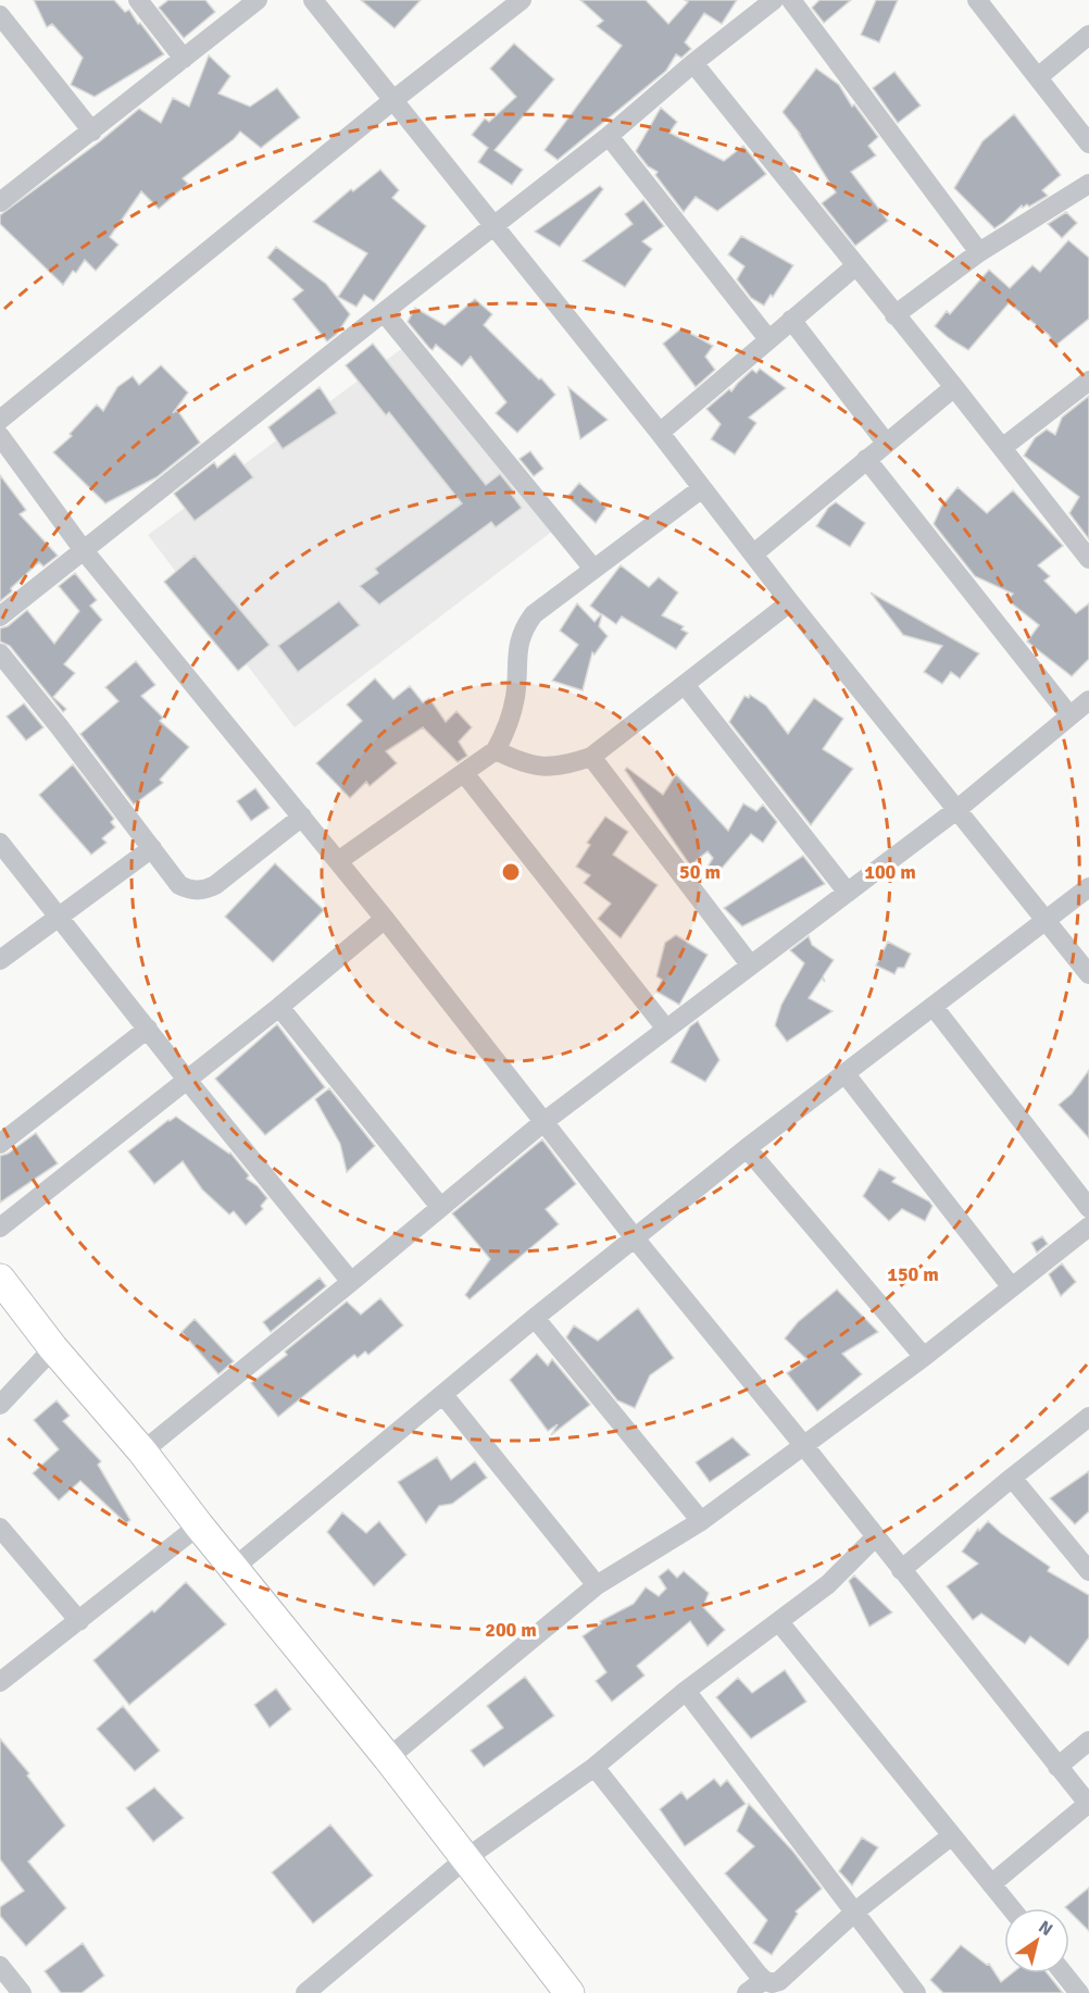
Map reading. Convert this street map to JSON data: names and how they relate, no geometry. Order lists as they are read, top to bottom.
{
  "north": "top right",
  "rings": [
    "50 m",
    "100 m",
    "150 m",
    "200 m"
  ]
}
